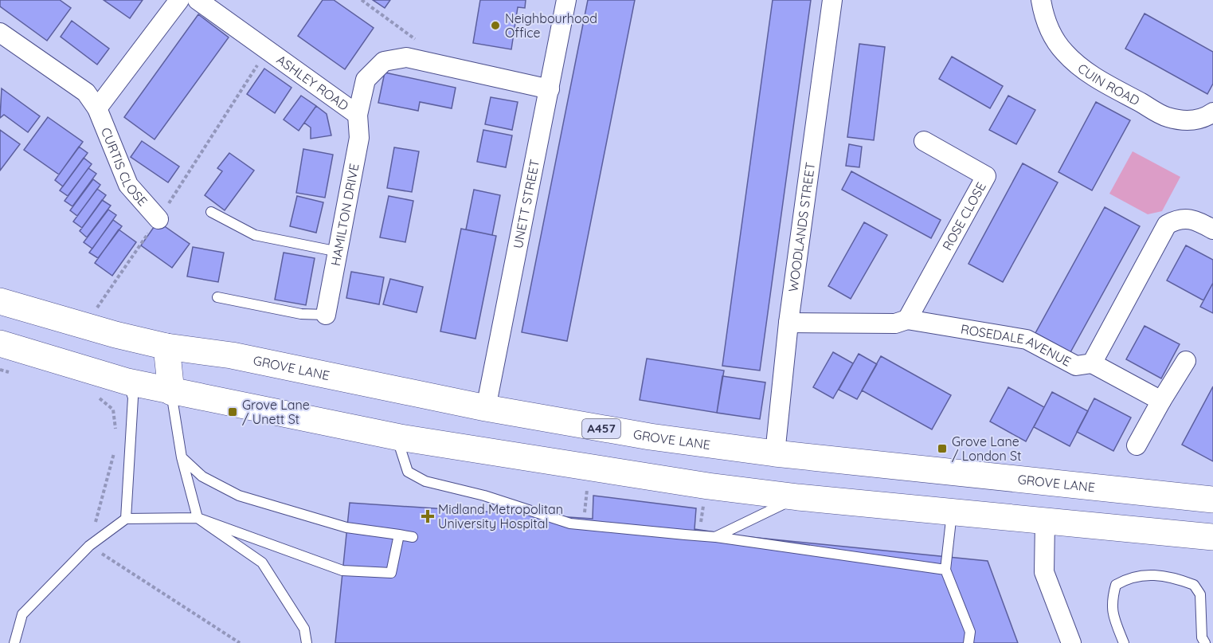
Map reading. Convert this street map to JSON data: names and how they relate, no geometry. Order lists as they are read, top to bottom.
{
  "streets": {
    "main road": ["GROVE LANE", "A457"],
    "street": [
      "ASHLEY ROAD",
      "CUIN ROAD",
      "CURTIS CLOSE",
      "UNETT STREET",
      "HAMILTON DRIVE",
      "ROSE CLOSE",
      "WOODLANDS STREET",
      "ROSEDALE AVENUE"
    ]
  },
  "crossings": [
    ["ASHLEY ROAD", "UNETT STREET"],
    ["ASHLEY ROAD", "HAMILTON DRIVE"],
    ["UNETT STREET", "GROVE LANE"],
    ["ROSE CLOSE", "ROSEDALE AVENUE"],
    ["WOODLANDS STREET", "ROSEDALE AVENUE"],
    ["WOODLANDS STREET", "GROVE LANE"]
  ],
  "places": {
    "other": ["Neighbourhood Office"],
    "transit": ["Grove Lane / Unett St", "Grove Lane / London St"],
    "health": ["Midland Metropolitan University Hospital"]
  }
}
